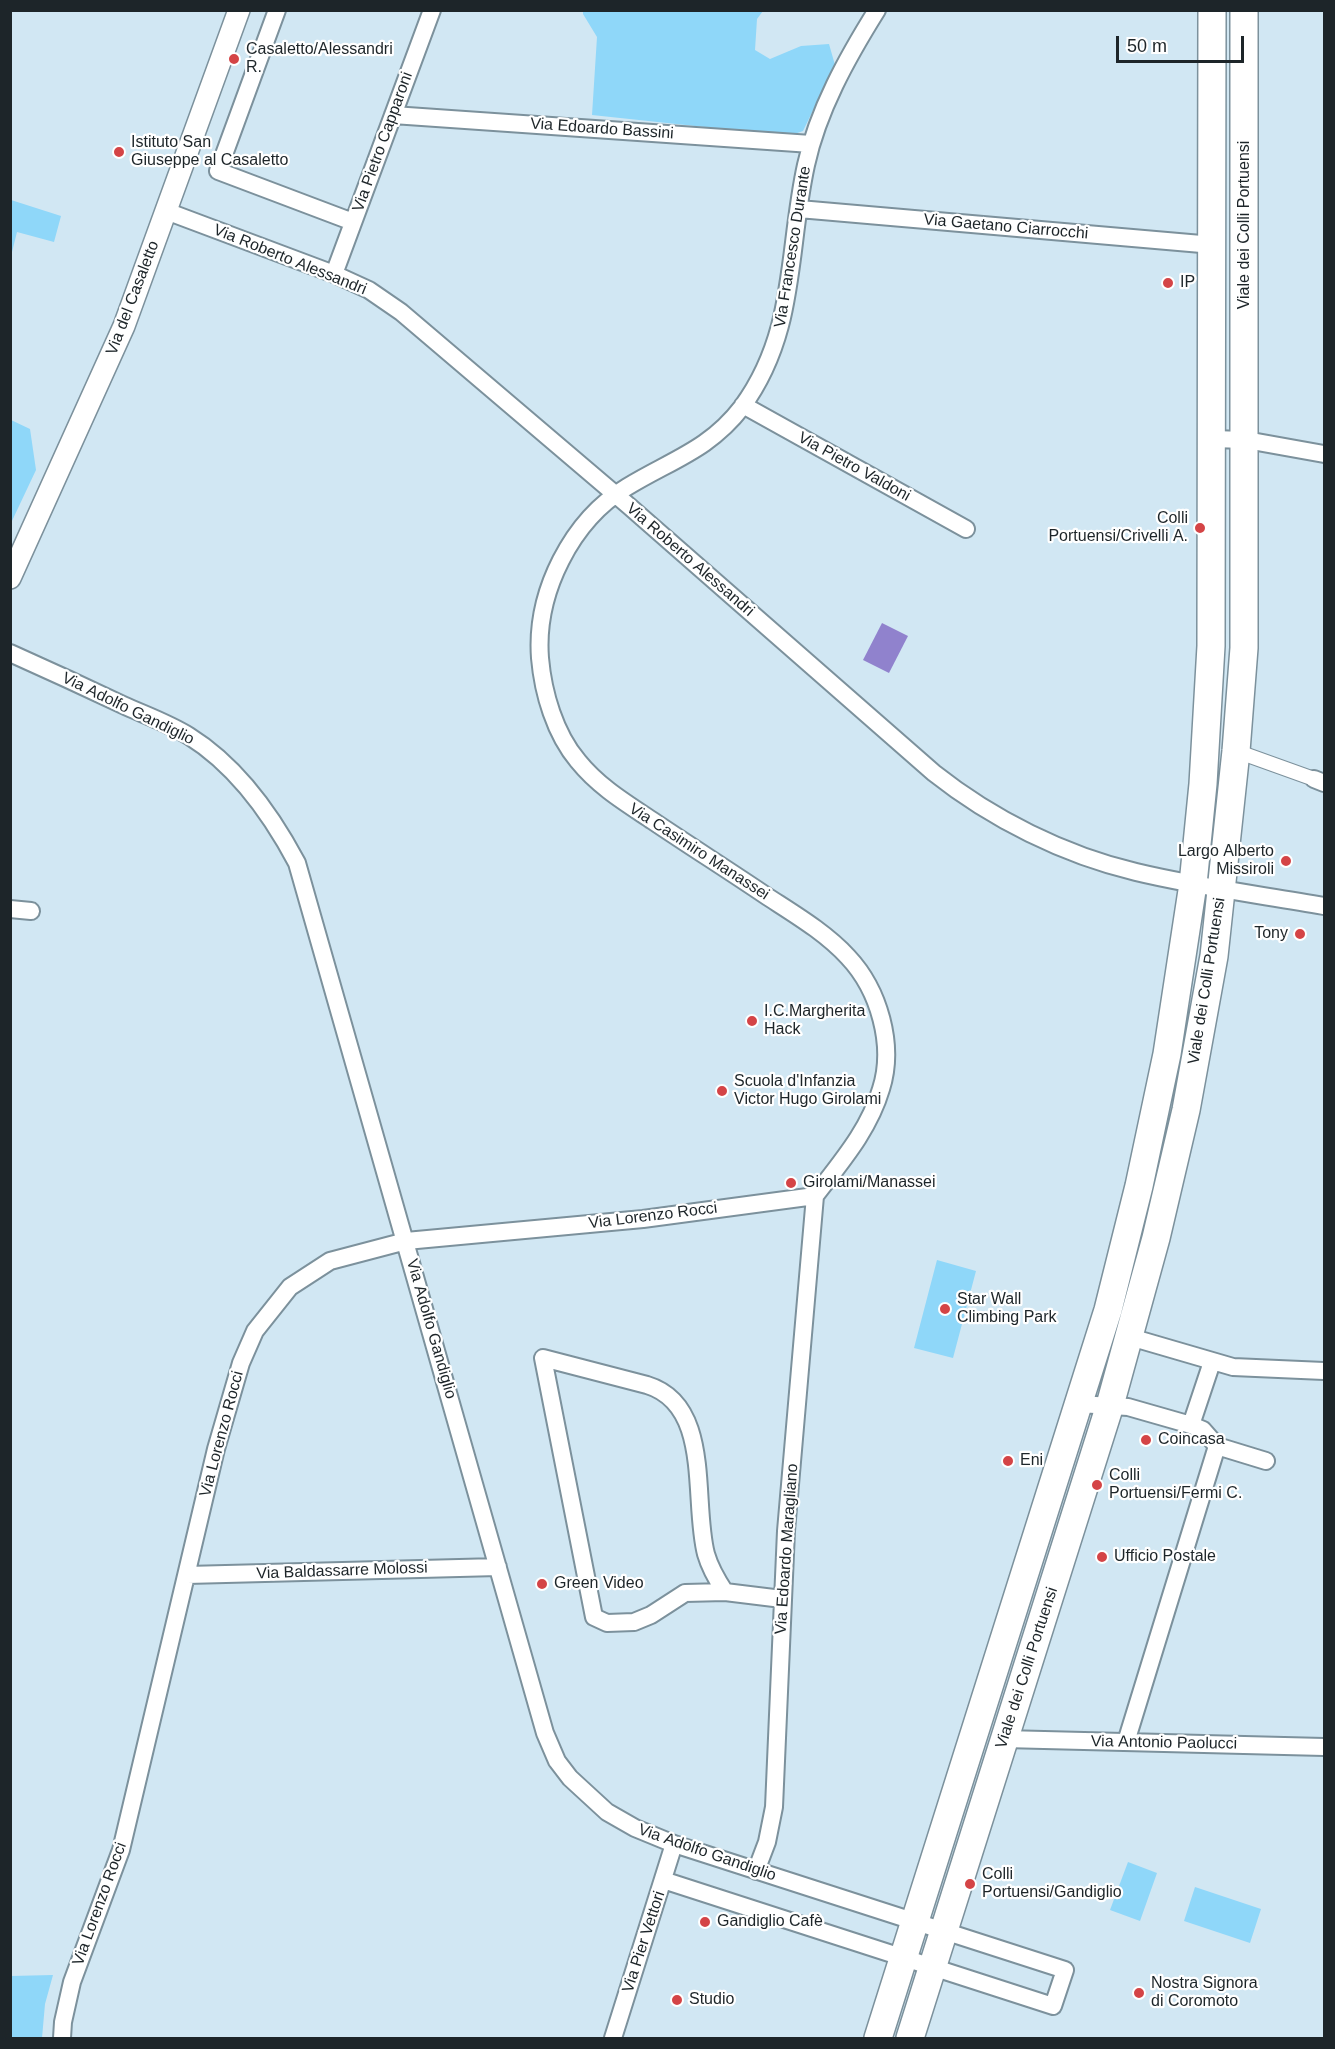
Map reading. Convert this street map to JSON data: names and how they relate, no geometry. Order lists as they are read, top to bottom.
{
  "streets": {
    "main road": ["Viale dei Colli Portuensi"],
    "street": [
      "Via Edoardo Bassini",
      "Via Pietro Capparoni",
      "Via Gaetano Ciarrocchi",
      "Via Francesco Durante",
      "Via Roberto Alessandri",
      "Via del Casaletto",
      "Via Pietro Valdoni",
      "Via Adolfo Gandiglio",
      "Via Casimiro Manassei",
      "Via Lorenzo Rocci",
      "Via Edoardo Maragliano",
      "Via Baldassarre Molossi",
      "Via Antonio Paolucci",
      "Via Pier Vettori"
    ]
  },
  "crossings": [
    ["Via Edoardo Bassini", "Via Pietro Capparoni"],
    ["Via Edoardo Bassini", "Via Francesco Durante"],
    ["Via Pietro Capparoni", "Via Roberto Alessandri"],
    ["Viale dei Colli Portuensi", "Via Gaetano Ciarrocchi"],
    ["Viale dei Colli Portuensi", "Via Roberto Alessandri"],
    ["Viale dei Colli Portuensi", "Via Adolfo Gandiglio"],
    ["Viale dei Colli Portuensi", "Via Antonio Paolucci"],
    ["Via Gaetano Ciarrocchi", "Via Francesco Durante"],
    ["Via Francesco Durante", "Via Roberto Alessandri"],
    ["Via Francesco Durante", "Via Pietro Valdoni"],
    ["Via Francesco Durante", "Via Casimiro Manassei"],
    ["Via Roberto Alessandri", "Via del Casaletto"],
    ["Via Roberto Alessandri", "Via Casimiro Manassei"],
    ["Via Adolfo Gandiglio", "Via Lorenzo Rocci"],
    ["Via Adolfo Gandiglio", "Via Edoardo Maragliano"],
    ["Via Adolfo Gandiglio", "Via Baldassarre Molossi"],
    ["Via Adolfo Gandiglio", "Via Pier Vettori"],
    ["Via Casimiro Manassei", "Via Lorenzo Rocci"],
    ["Via Casimiro Manassei", "Via Edoardo Maragliano"],
    ["Via Lorenzo Rocci", "Via Edoardo Maragliano"],
    ["Via Lorenzo Rocci", "Via Baldassarre Molossi"]
  ],
  "places": [
    "Casaletto/Alessandri R.",
    "Istituto San Giuseppe al Casaletto",
    "IP",
    "Colli Portuensi/Crivelli A.",
    "Largo Alberto Missiroli",
    "Tony",
    "I.C.Margherita Hack",
    "Scuola d'Infanzia Victor Hugo Girolami",
    "Girolami/Manassei",
    "Star Wall Climbing Park",
    "Coincasa",
    "Eni",
    "Colli Portuensi/Fermi C.",
    "Ufficio Postale",
    "Green Video",
    "Colli Portuensi/Gandiglio",
    "Gandiglio Cafè",
    "Nostra Signora di Coromoto",
    "Studio"
  ],
  "scale_bar": "50 m"
}
